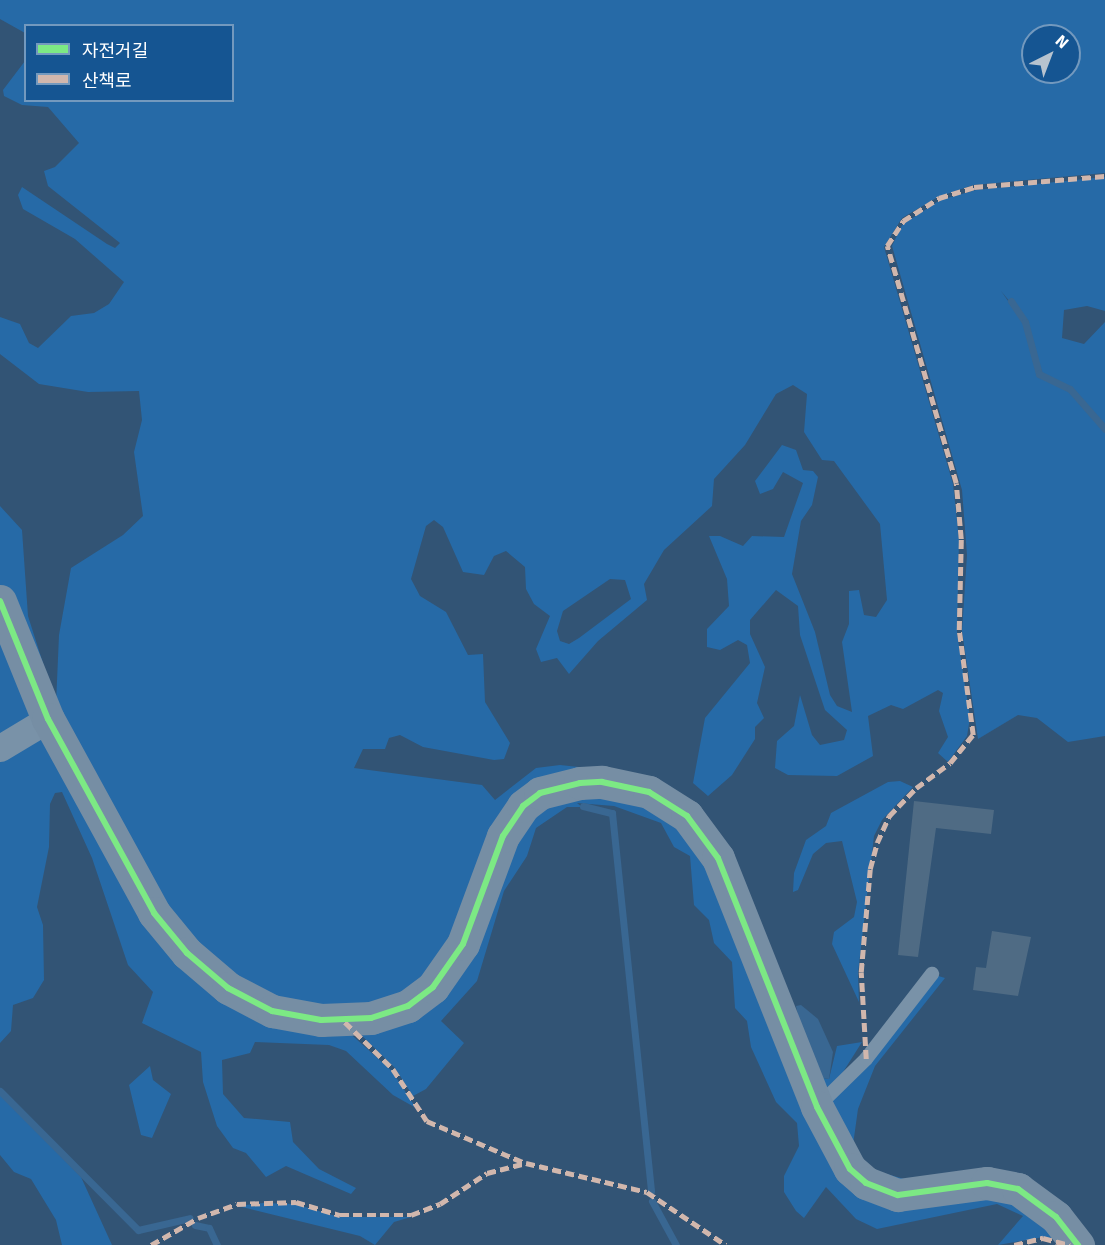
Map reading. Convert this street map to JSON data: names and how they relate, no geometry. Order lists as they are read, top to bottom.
{
  "legend": ["자전거길", "산책로"],
  "north": "top right"
}
